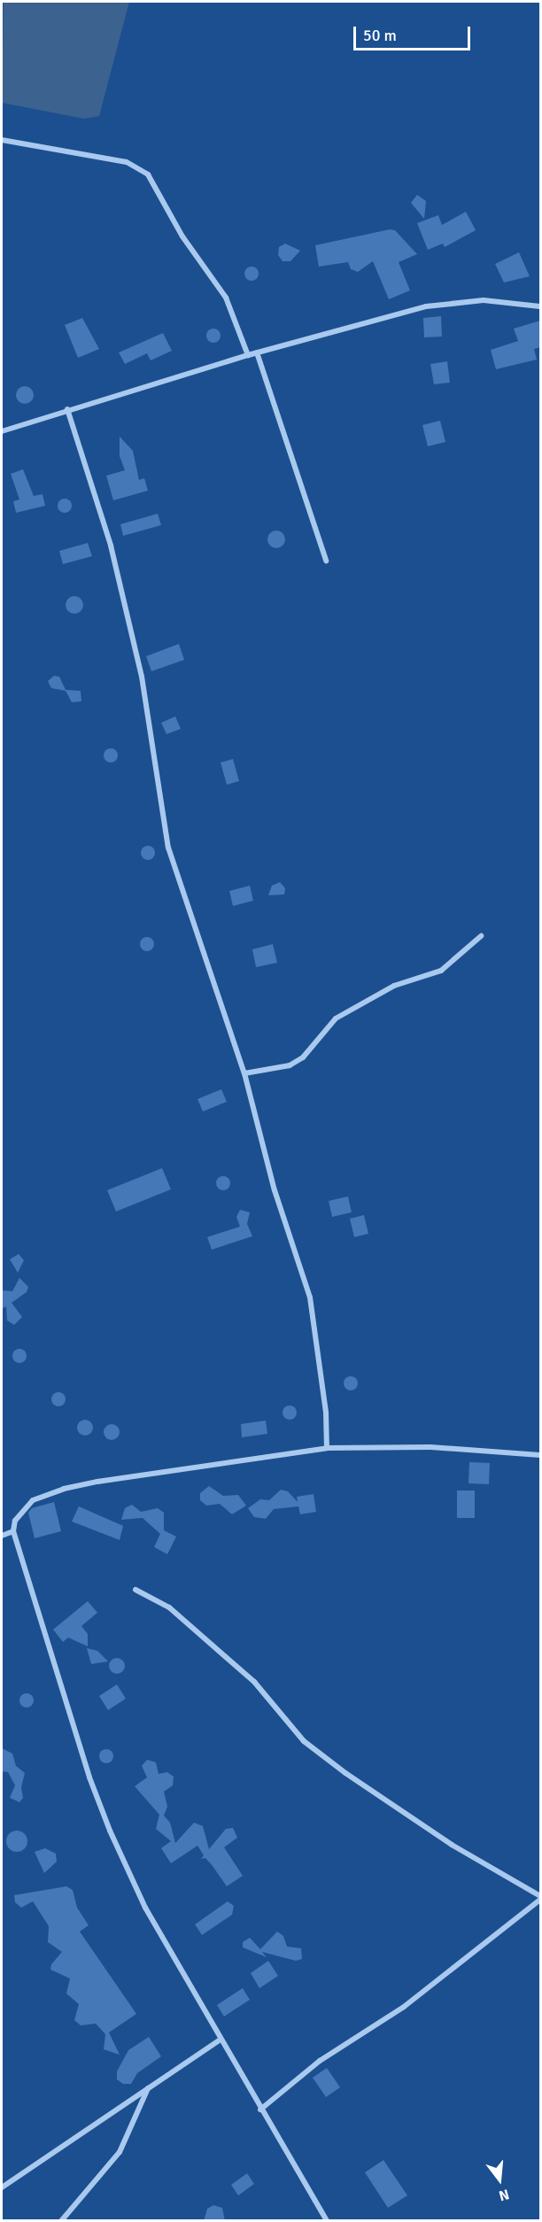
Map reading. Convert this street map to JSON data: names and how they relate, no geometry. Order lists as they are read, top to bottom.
{
  "scale_bar": "50 m",
  "north": "bottom"
}
